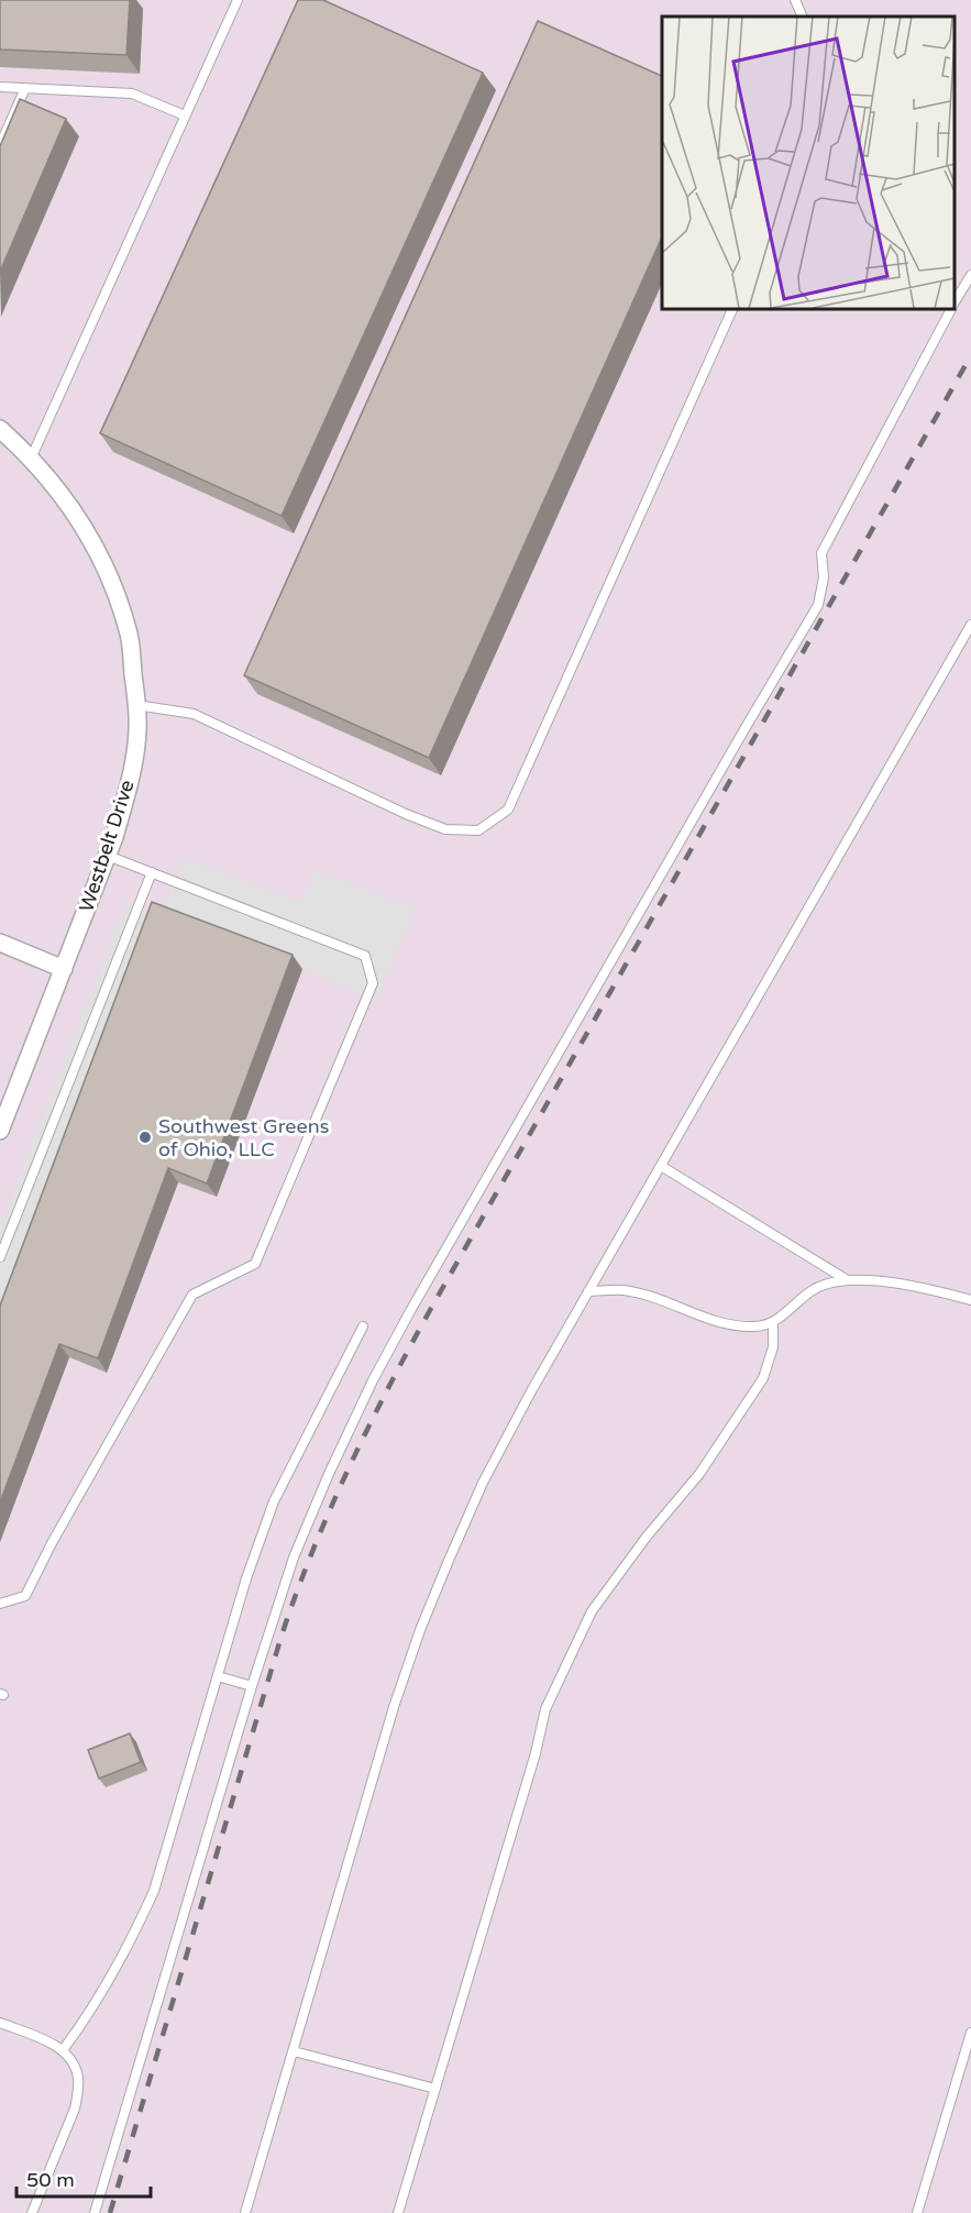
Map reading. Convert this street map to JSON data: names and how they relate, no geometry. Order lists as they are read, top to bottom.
{
  "streets": {
    "street": ["Westbelt Drive"]
  },
  "places": ["Southwest Greens of Ohio, LLC"],
  "scale_bar": "50 m"
}
